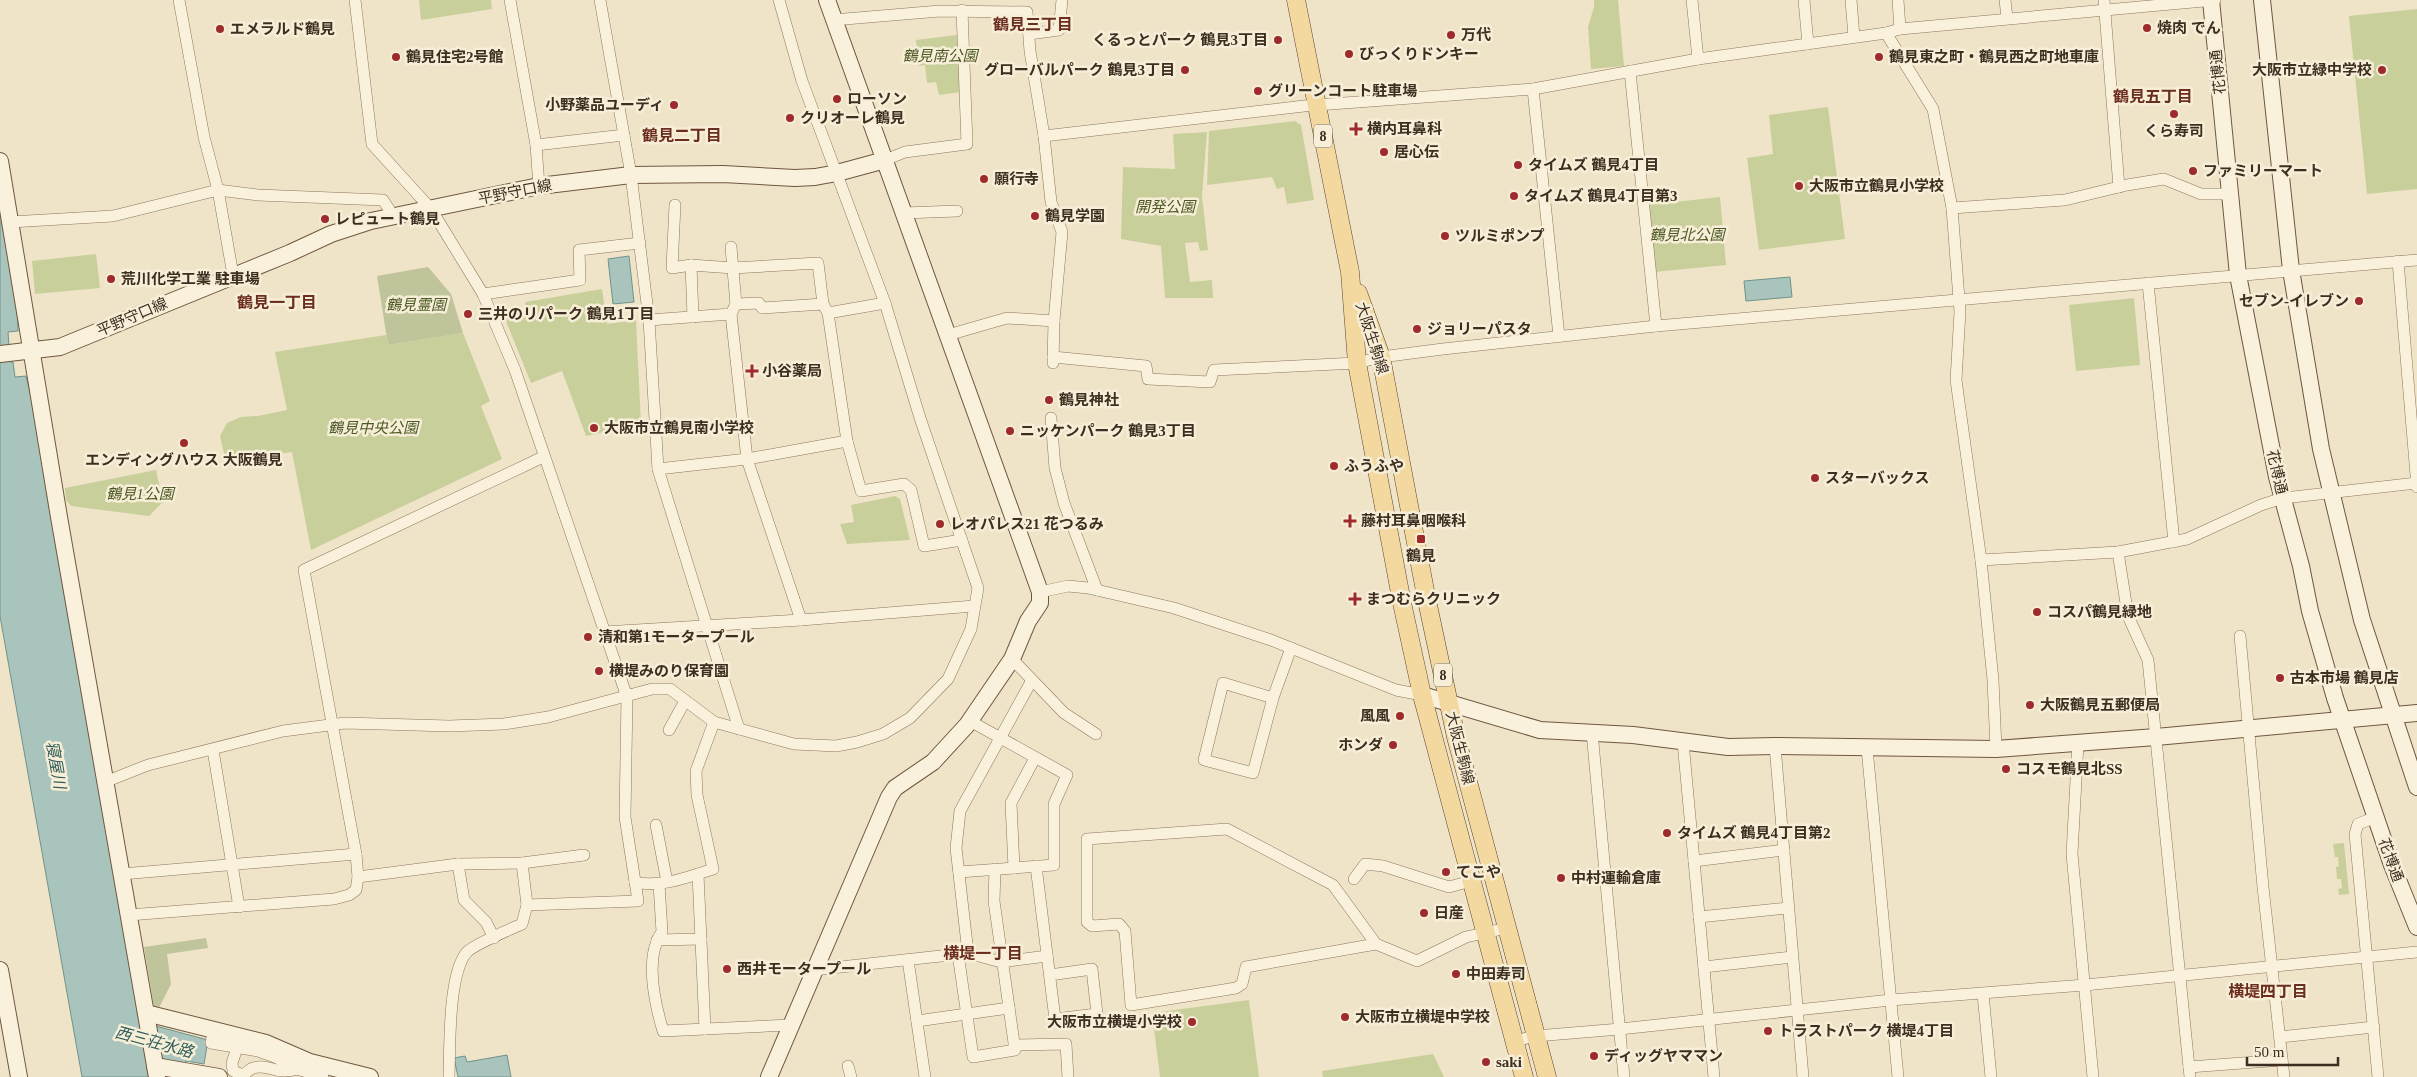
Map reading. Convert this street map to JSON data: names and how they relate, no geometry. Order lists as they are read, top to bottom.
{
  "streets": {
    "main road": ["8", "大阪生駒線"],
    "street": ["花博通", "平野守口線"]
  },
  "districts": [
    "鶴見三丁目",
    "鶴見五丁目",
    "鶴見二丁目",
    "鶴見一丁目",
    "横堤一丁目",
    "横堤四丁目"
  ],
  "water": ["寝屋川", "西三荘水路"],
  "parks": [
    "鶴見南公園",
    "開発公園",
    "鶴見北公園",
    "鶴見霊園",
    "鶴見中央公園",
    "鶴見1公園"
  ],
  "places": {
    "other": [
      "焼肉 でん",
      "エメラルド鶴見",
      "万代",
      "くるっとパーク 鶴見3丁目",
      "びっくりドンキー",
      "鶴見住宅2号館",
      "鶴見東之町・鶴見西之町地車庫",
      "グローバルパーク 鶴見3丁目",
      "大阪市立緑中学校",
      "グリーンコート駐車場",
      "ローソン",
      "小野薬品ユーディ",
      "くら寿司",
      "クリオーレ鶴見",
      "居心伝",
      "タイムズ 鶴見4丁目",
      "ファミリーマート",
      "願行寺",
      "大阪市立鶴見小学校",
      "タイムズ 鶴見4丁目第3",
      "鶴見学園",
      "レピュート鶴見",
      "ツルミポンプ",
      "荒川化学工業 駐車場",
      "セブン-イレブン",
      "三井のリパーク 鶴見1丁目",
      "ジョリーパスタ",
      "鶴見神社",
      "大阪市立鶴見南小学校",
      "ニッケンパーク 鶴見3丁目",
      "エンディングハウス 大阪鶴見",
      "ふうふや",
      "スターバックス",
      "レオパレス21 花つるみ",
      "コスパ鶴見緑地",
      "清和第1モータープール",
      "横堤みのり保育園",
      "古本市場 鶴見店",
      "大阪鶴見五郵便局",
      "風風",
      "ホンダ",
      "コスモ鶴見北SS",
      "タイムズ 鶴見4丁目第2",
      "てこや",
      "中村運輸倉庫",
      "日産",
      "西井モータープール",
      "中田寿司",
      "大阪市立横堤中学校",
      "大阪市立横堤小学校",
      "トラストパーク 横堤4丁目",
      "ディッグヤママン",
      "saki"
    ],
    "health": [
      "横内耳鼻科",
      "小谷薬局",
      "藤村耳鼻咽喉科",
      "まつむらクリニック"
    ],
    "transit": ["鶴見"]
  },
  "scale_bar": "50 m"
}
